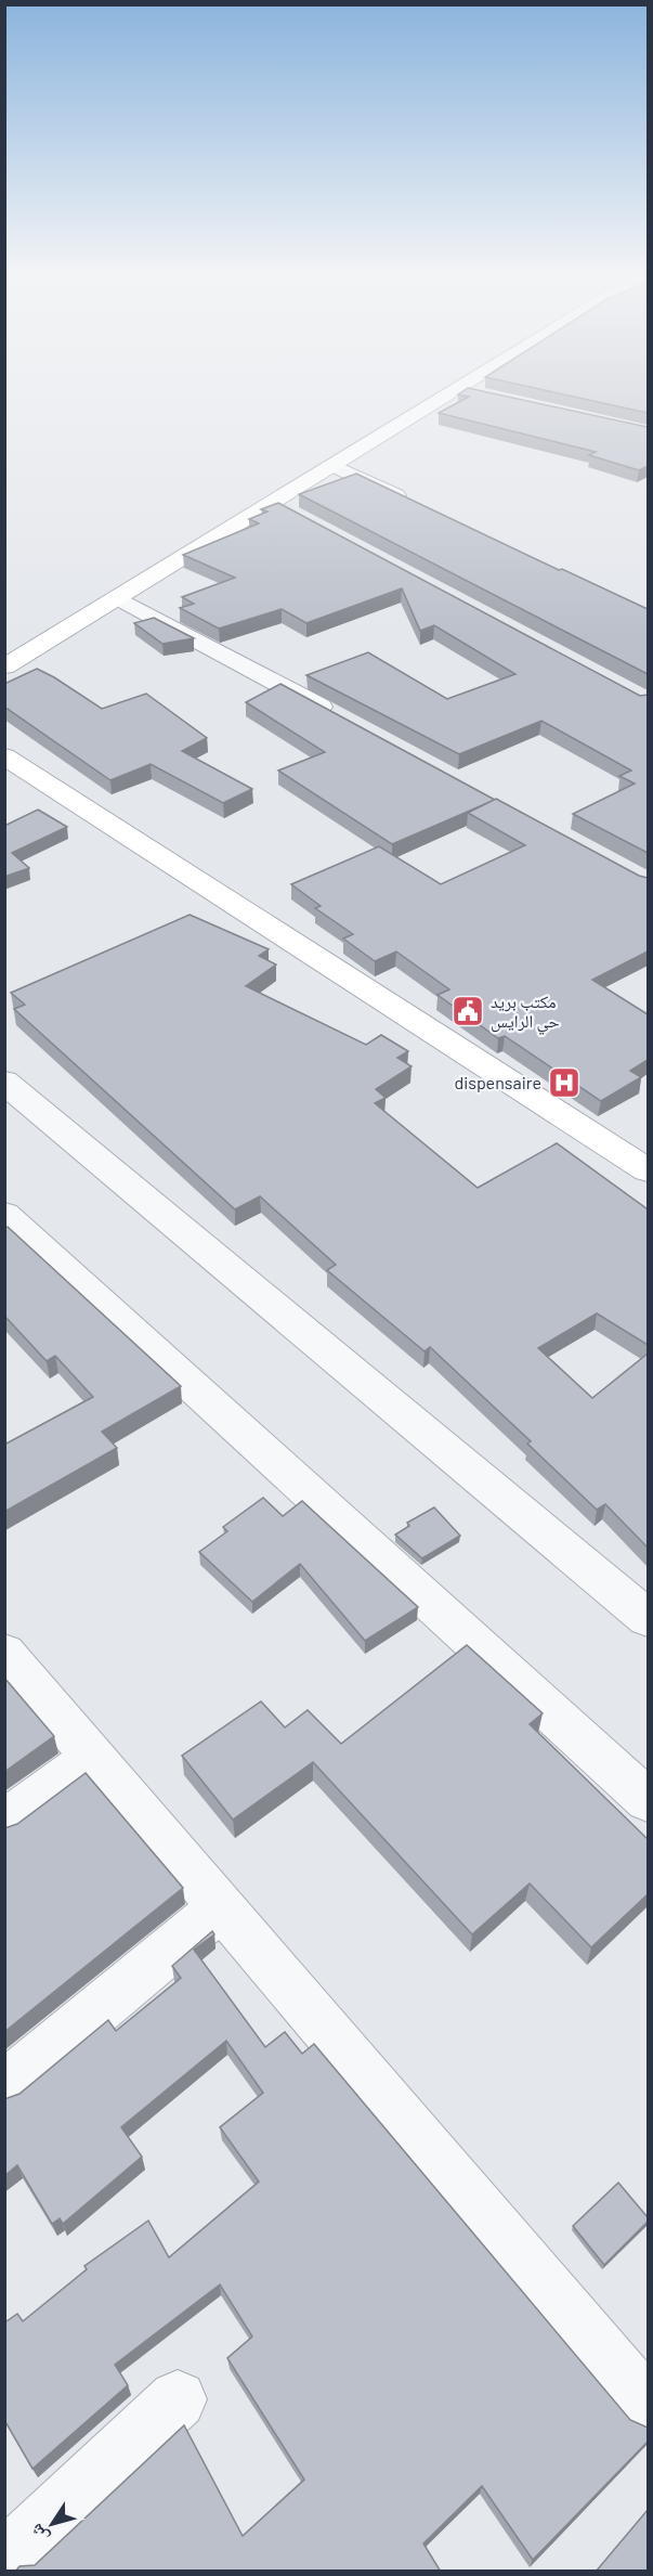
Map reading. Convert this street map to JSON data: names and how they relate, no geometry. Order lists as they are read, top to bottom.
{
  "places": {
    "public building": ["مكتب بريد حي الرايس"],
    "hospital": ["dispensaire"]
  },
  "north": "bottom left"
}
